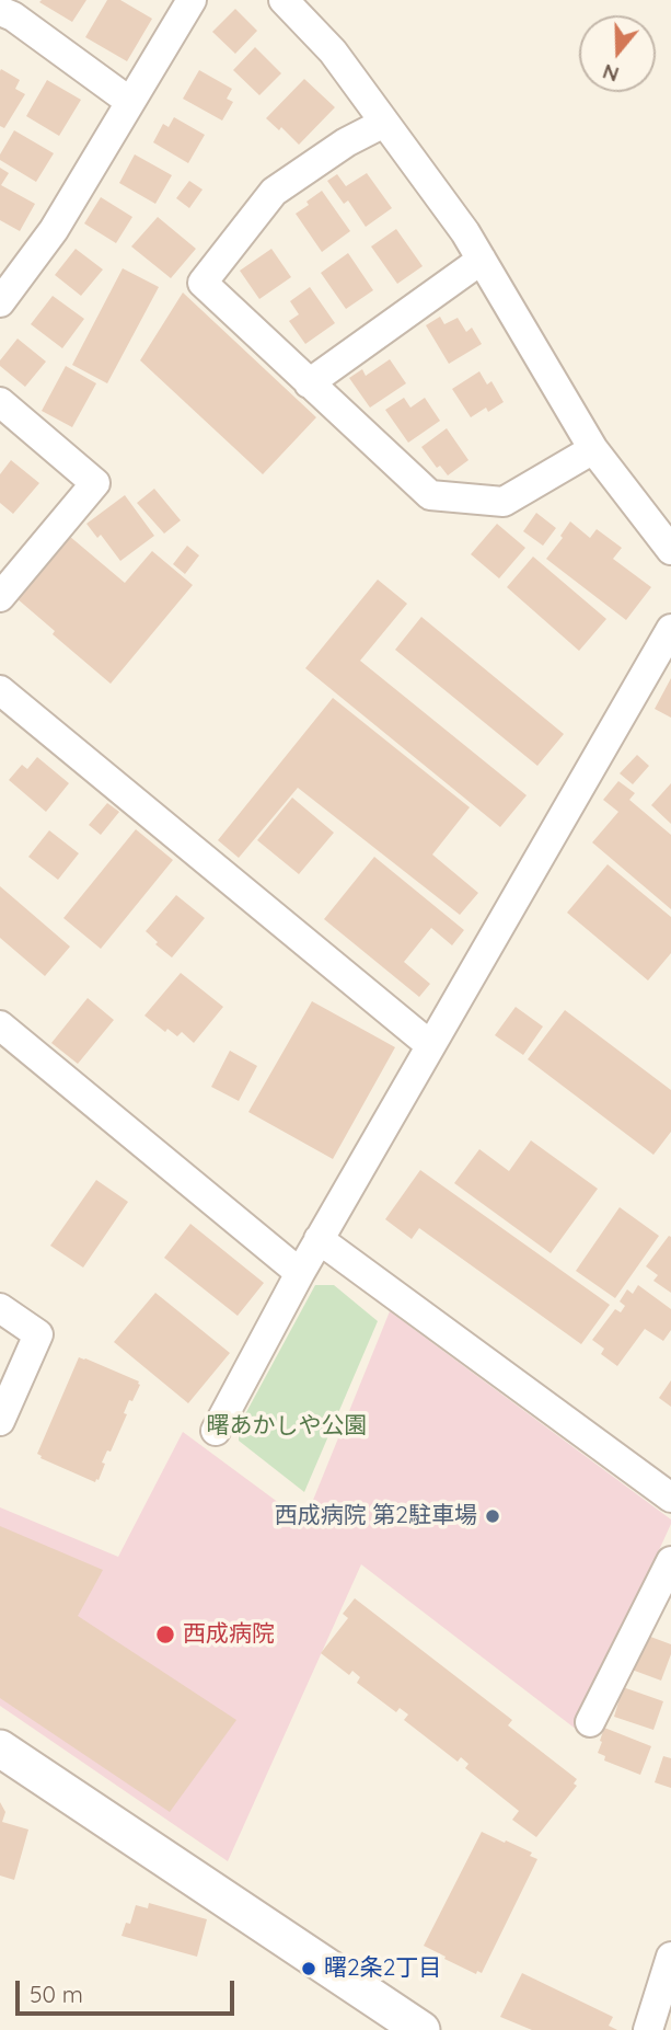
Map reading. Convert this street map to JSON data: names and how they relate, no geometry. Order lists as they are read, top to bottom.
{
  "parks": ["曙あかしや公園"],
  "places": ["西成病院 第2駐車場", "西成病院", "曙2条2丁目"],
  "scale_bar": "50 m",
  "north": "bottom"
}
